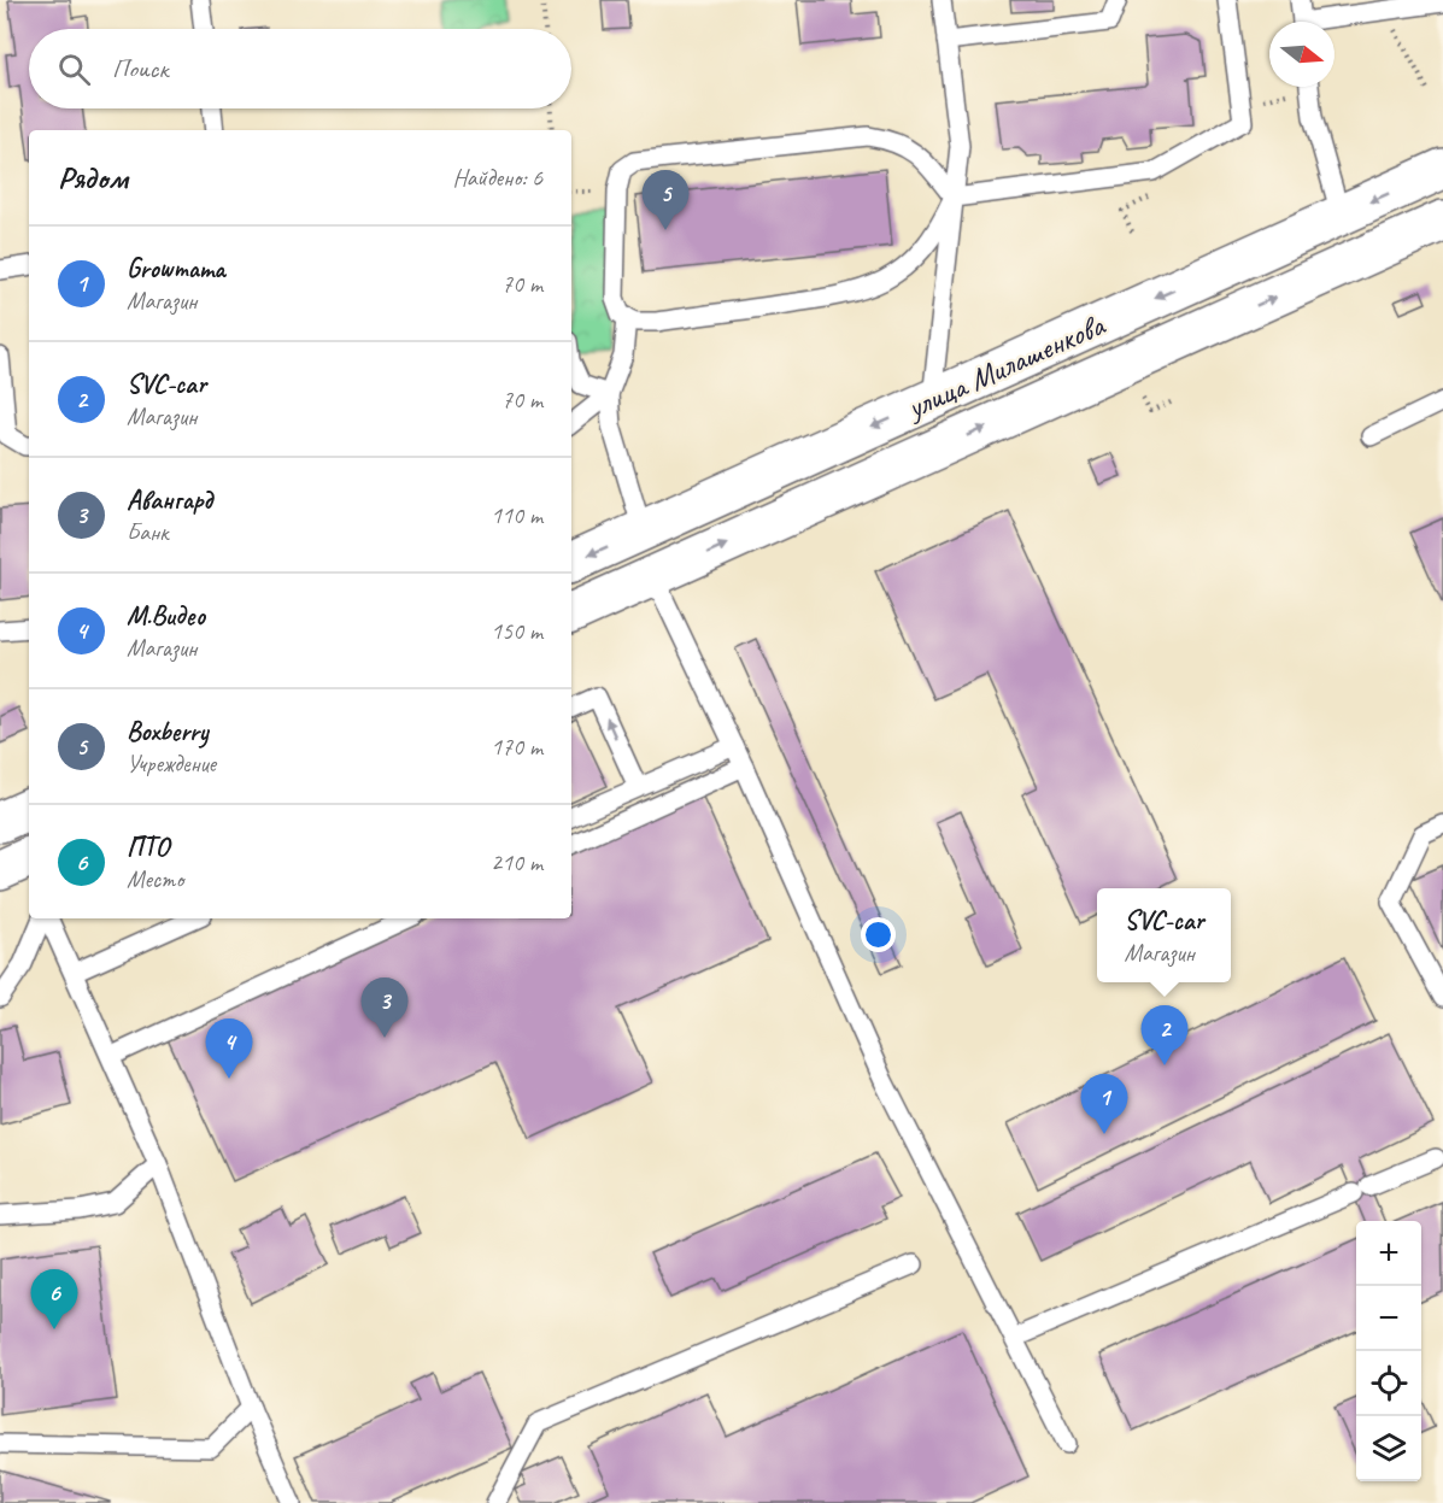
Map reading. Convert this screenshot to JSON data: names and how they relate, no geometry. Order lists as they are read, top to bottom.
{
  "streets": {
    "main road": ["улица Милашенкова"]
  },
  "north": "right",
  "page": {
    "search": "Поиск",
    "heading": ["Рядом", "Найдено: 6"],
    "pins": [
      "5",
      "3",
      "2",
      "4",
      "1",
      "6"
    ],
    "list": [
      {
        "mark": "1",
        "name": "Growmama",
        "note": "Магазин",
        "value": "70 m"
      },
      {
        "mark": "2",
        "name": "SVC-car",
        "note": "Магазин",
        "value": "70 m"
      },
      {
        "mark": "3",
        "name": "Авангард",
        "note": "Банк",
        "value": "110 m"
      },
      {
        "mark": "4",
        "name": "М.Видео",
        "note": "Магазин",
        "value": "150 m"
      },
      {
        "mark": "5",
        "name": "Boxberry",
        "note": "Учреждение",
        "value": "170 m"
      },
      {
        "mark": "6",
        "name": "ПТО",
        "note": "Место",
        "value": "210 m"
      }
    ],
    "popup": ["SVC-car", "Магазин"],
    "map_buttons": ["+", "−"]
  }
}
